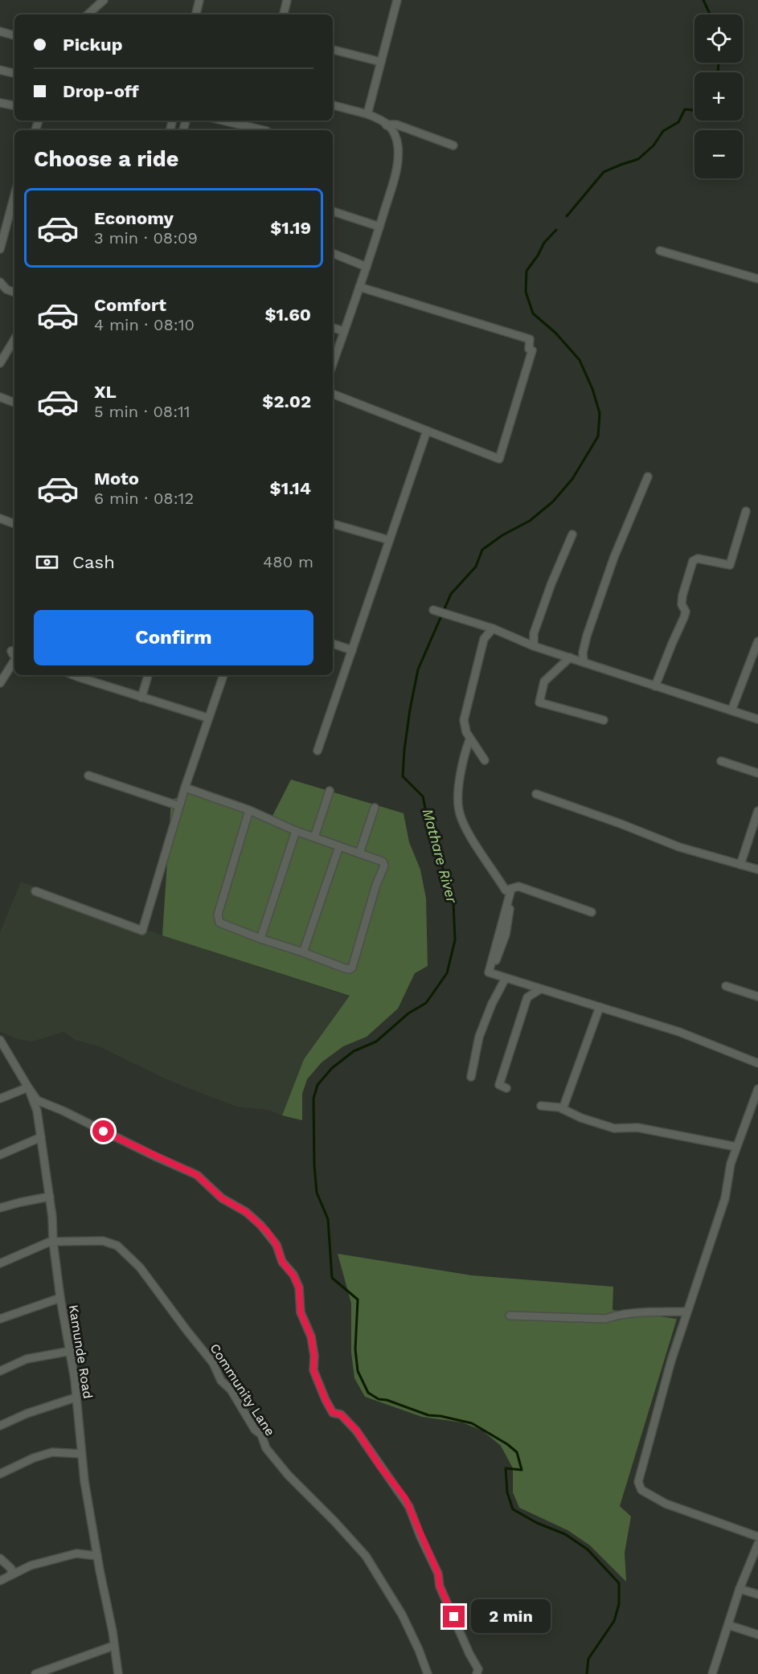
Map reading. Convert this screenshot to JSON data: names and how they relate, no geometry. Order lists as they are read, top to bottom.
{
  "streets": {
    "street": ["Kamunde Road", "Community Lane"]
  },
  "crossings": [
    ["Kamunde Road", "Community Lane"]
  ],
  "water": ["Mathare River"],
  "page": {
    "map_buttons": ["+", "−"],
    "banner": ["Pickup", "Drop-off"],
    "heading": "Choose a ride",
    "list": [
      {
        "name": "Economy",
        "note": "3 min · 08:09",
        "value": "$1.19"
      },
      {
        "name": "Comfort",
        "note": "4 min · 08:10",
        "value": "$1.60"
      },
      {
        "name": "XL",
        "note": "5 min · 08:11",
        "value": "$2.02"
      },
      {
        "name": "Moto",
        "note": "6 min · 08:12",
        "value": "$1.14"
      }
    ],
    "pay": ["Cash", "480 m"],
    "buttons": "Confirm",
    "bubble": "2 min"
  }
}
